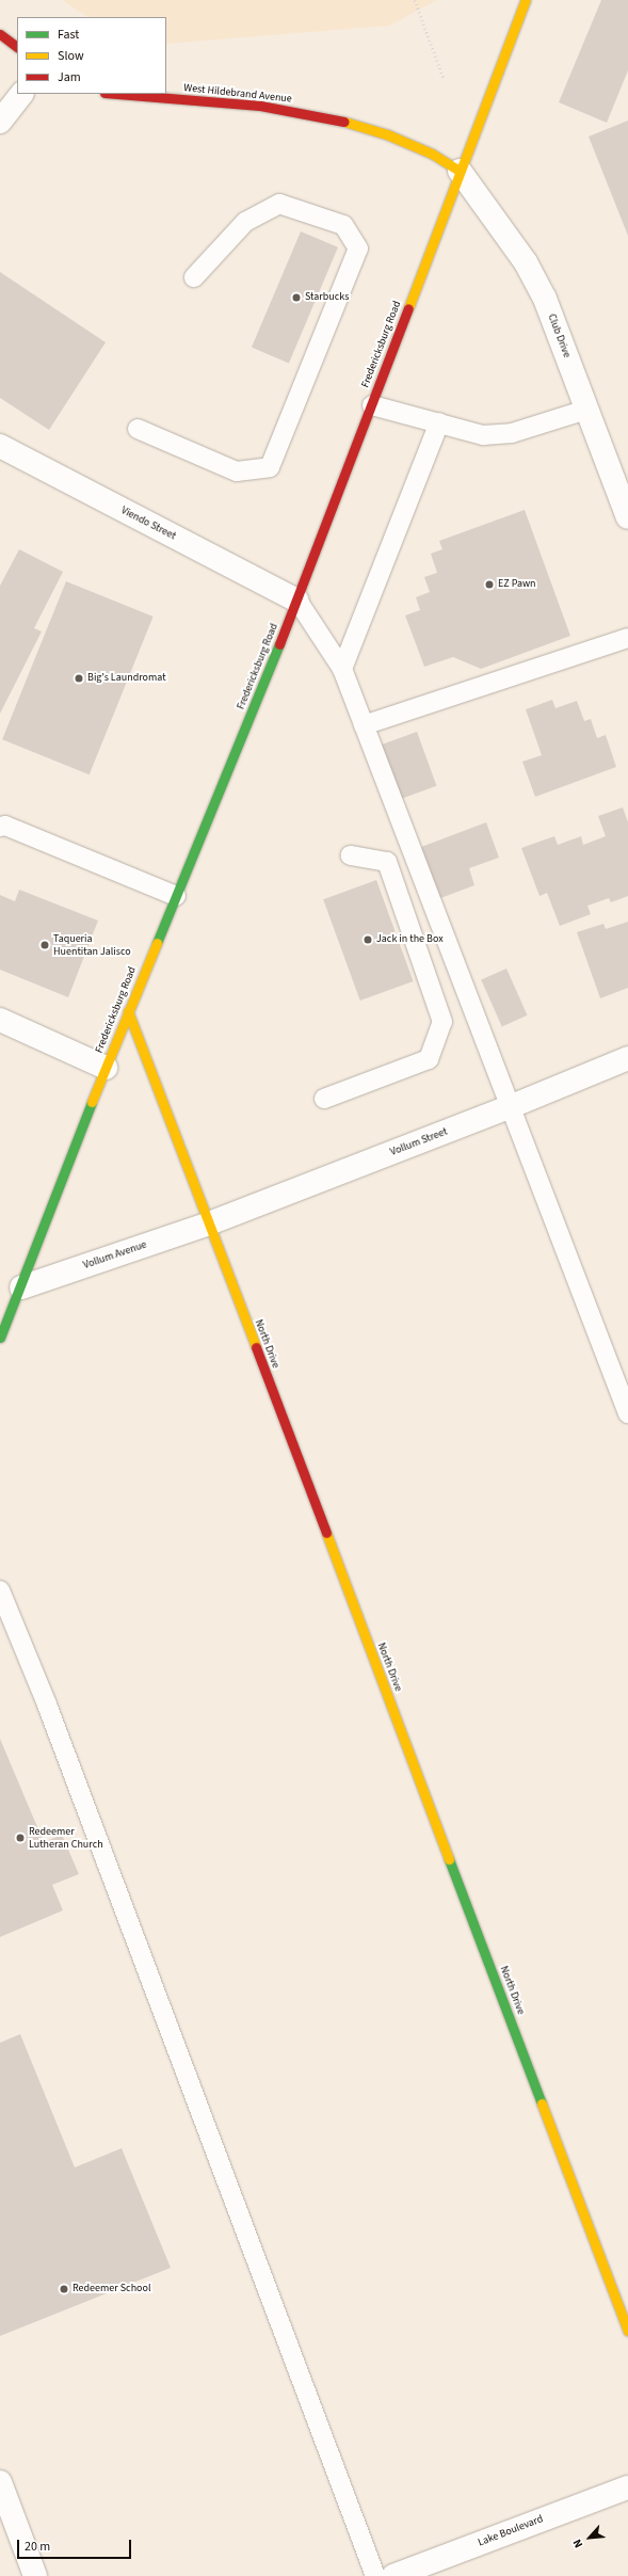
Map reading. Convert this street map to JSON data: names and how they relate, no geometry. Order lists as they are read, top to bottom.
{
  "streets": {
    "main road": ["West Hildebrand Avenue", "Fredericksburg Road", "North Drive"],
    "street": [
      "Club Drive",
      "Viendo Street",
      "Vollum Street",
      "Vollum Avenue",
      "Lake Boulevard"
    ]
  },
  "crossings": [
    ["West Hildebrand Avenue", "Club Drive"],
    ["West Hildebrand Avenue", "Fredericksburg Road"],
    ["Club Drive", "Fredericksburg Road"],
    ["Fredericksburg Road", "Viendo Street"],
    ["Fredericksburg Road", "Vollum Avenue"],
    ["Fredericksburg Road", "North Drive"],
    ["Vollum Street", "Vollum Avenue"],
    ["Vollum Street", "North Drive"],
    ["Vollum Avenue", "North Drive"]
  ],
  "places": [
    "Starbucks",
    "EZ Pawn",
    "Big's Laundromat",
    "Jack in the Box",
    "Taqueria Huentitan Jalisco",
    "Redeemer Lutheran Church",
    "Redeemer School"
  ],
  "legend": ["Fast", "Slow", "Jam"],
  "scale_bar": "20 m",
  "north": "bottom left"
}
